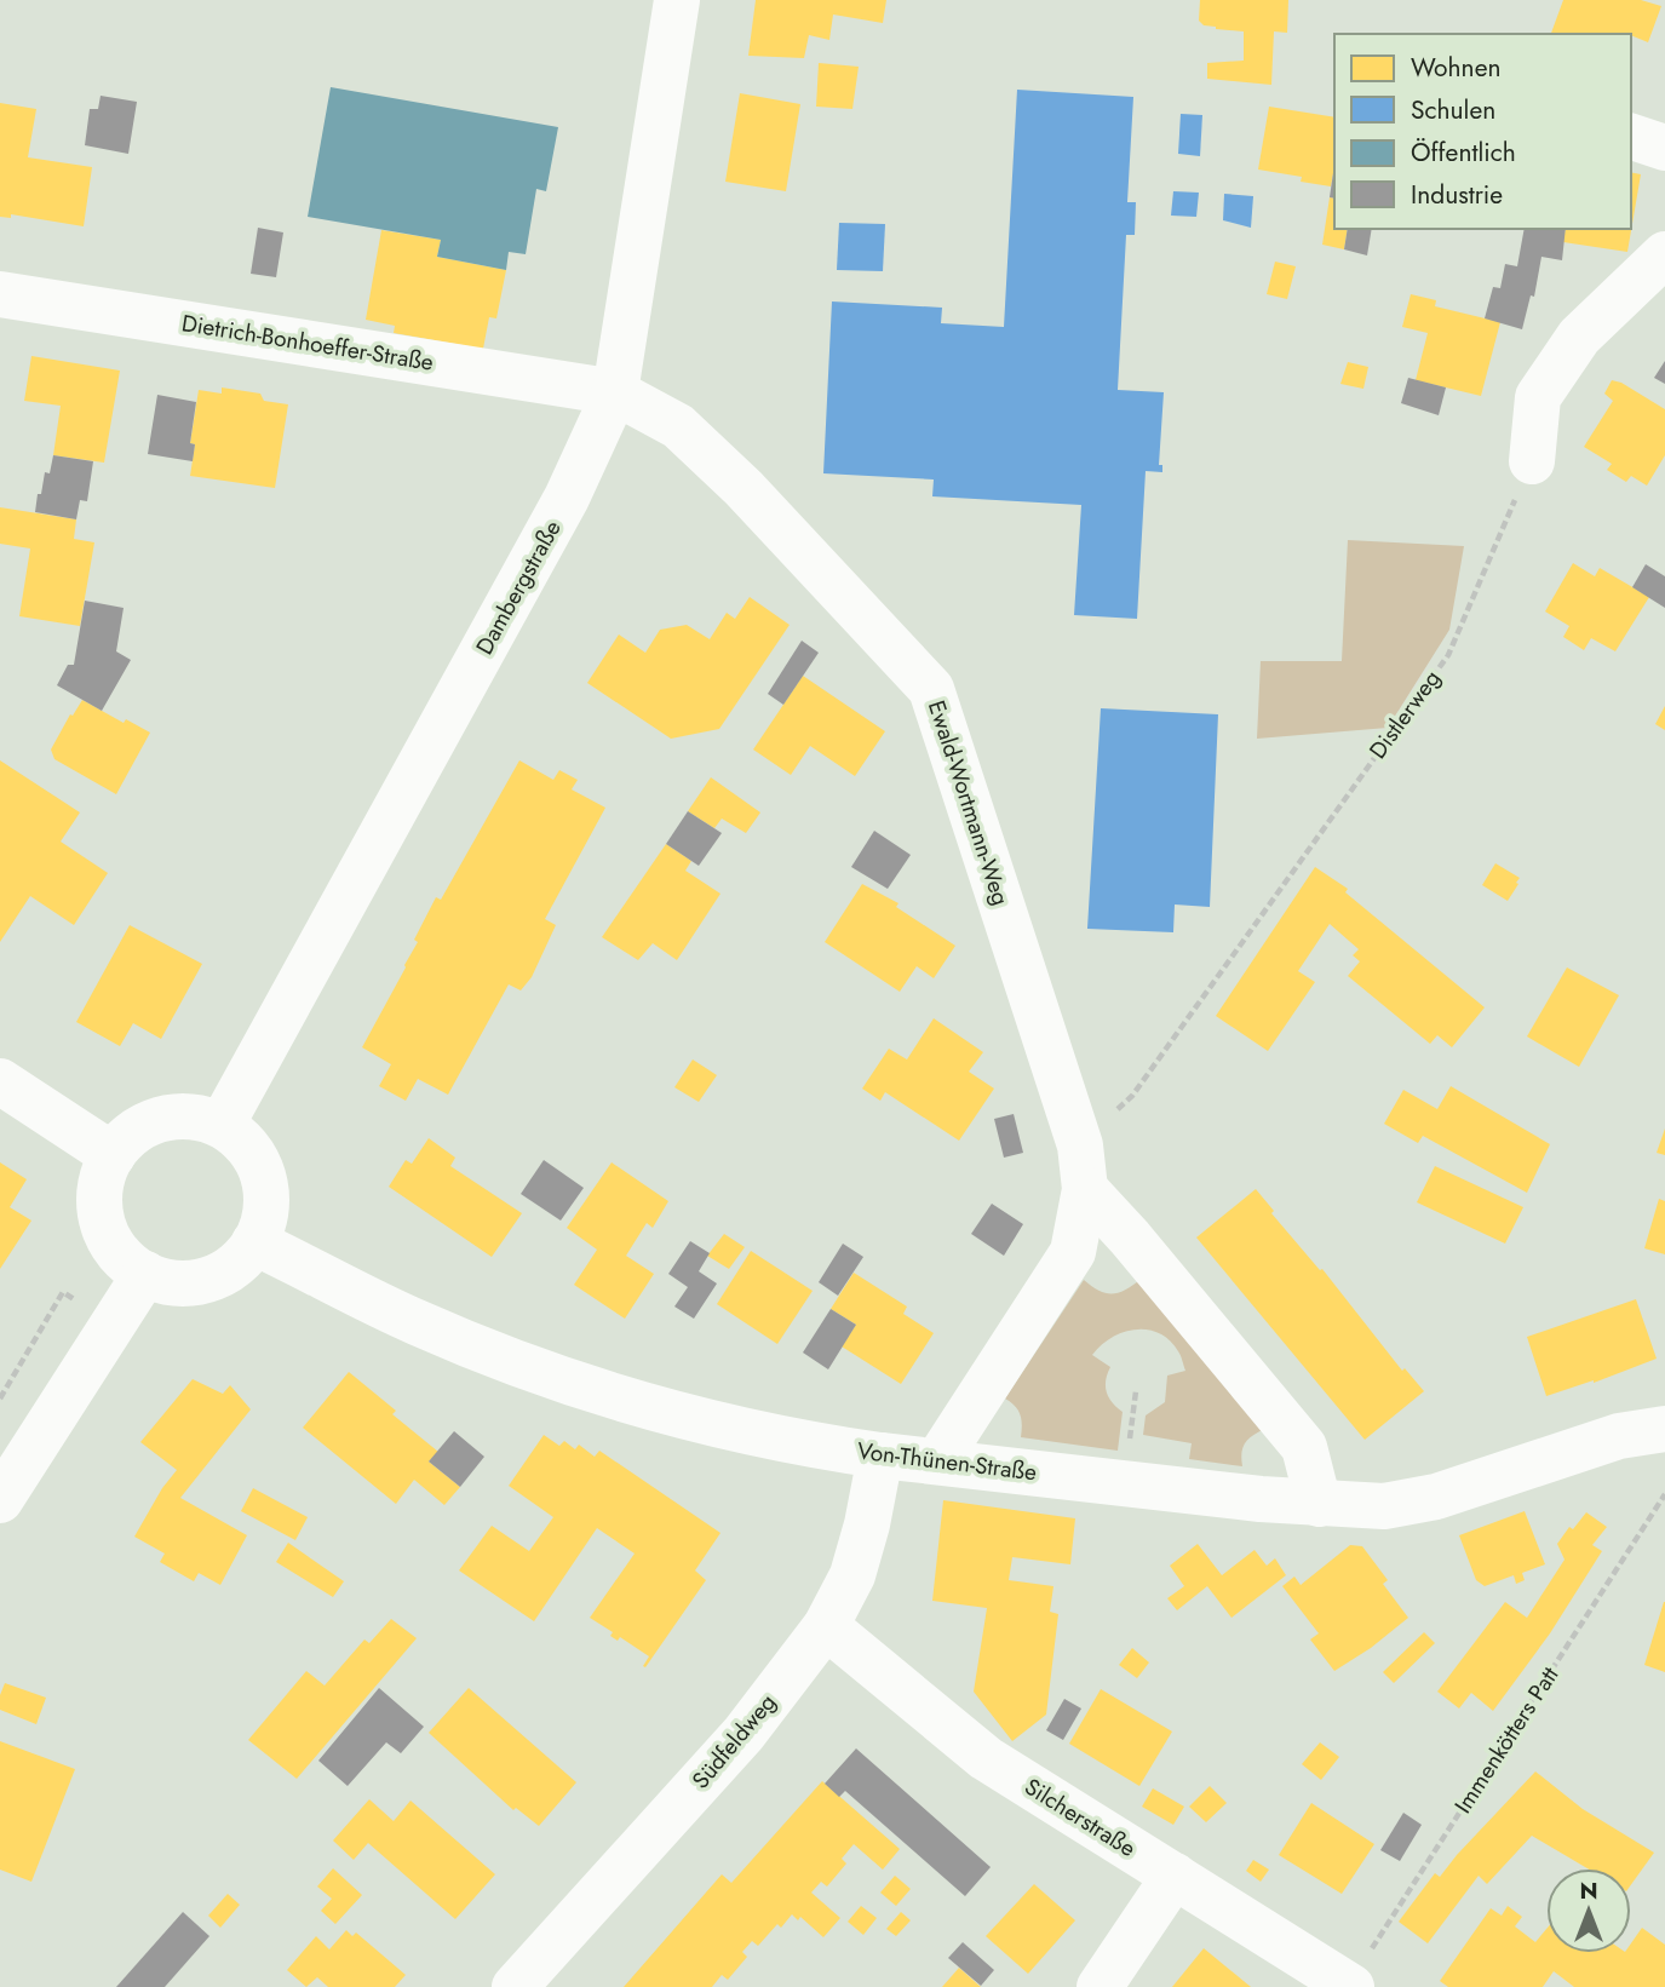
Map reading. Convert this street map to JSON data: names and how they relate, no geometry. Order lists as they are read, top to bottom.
{
  "streets": {
    "street": [
      "Dietrich-Bonhoeffer-Straße",
      "Dambergstraße",
      "Ewald-Wortmann-Weg",
      "Von-Thünen-Straße",
      "Südfeldweg",
      "Silcherstraße"
    ],
    "path": ["Distlerweg", "Immenkötters Patt"]
  },
  "crossings": [
    ["Dietrich-Bonhoeffer-Straße", "Dambergstraße"],
    ["Dietrich-Bonhoeffer-Straße", "Ewald-Wortmann-Weg"],
    ["Dambergstraße", "Ewald-Wortmann-Weg"],
    ["Dambergstraße", "Von-Thünen-Straße"],
    ["Distlerweg", "Ewald-Wortmann-Weg"],
    ["Ewald-Wortmann-Weg", "Von-Thünen-Straße"],
    ["Von-Thünen-Straße", "Südfeldweg"],
    ["Immenkötters Patt", "Silcherstraße"],
    ["Südfeldweg", "Silcherstraße"]
  ],
  "legend": [
    "Wohnen",
    "Schulen",
    "Öffentlich",
    "Industrie"
  ],
  "north": "top"
}
